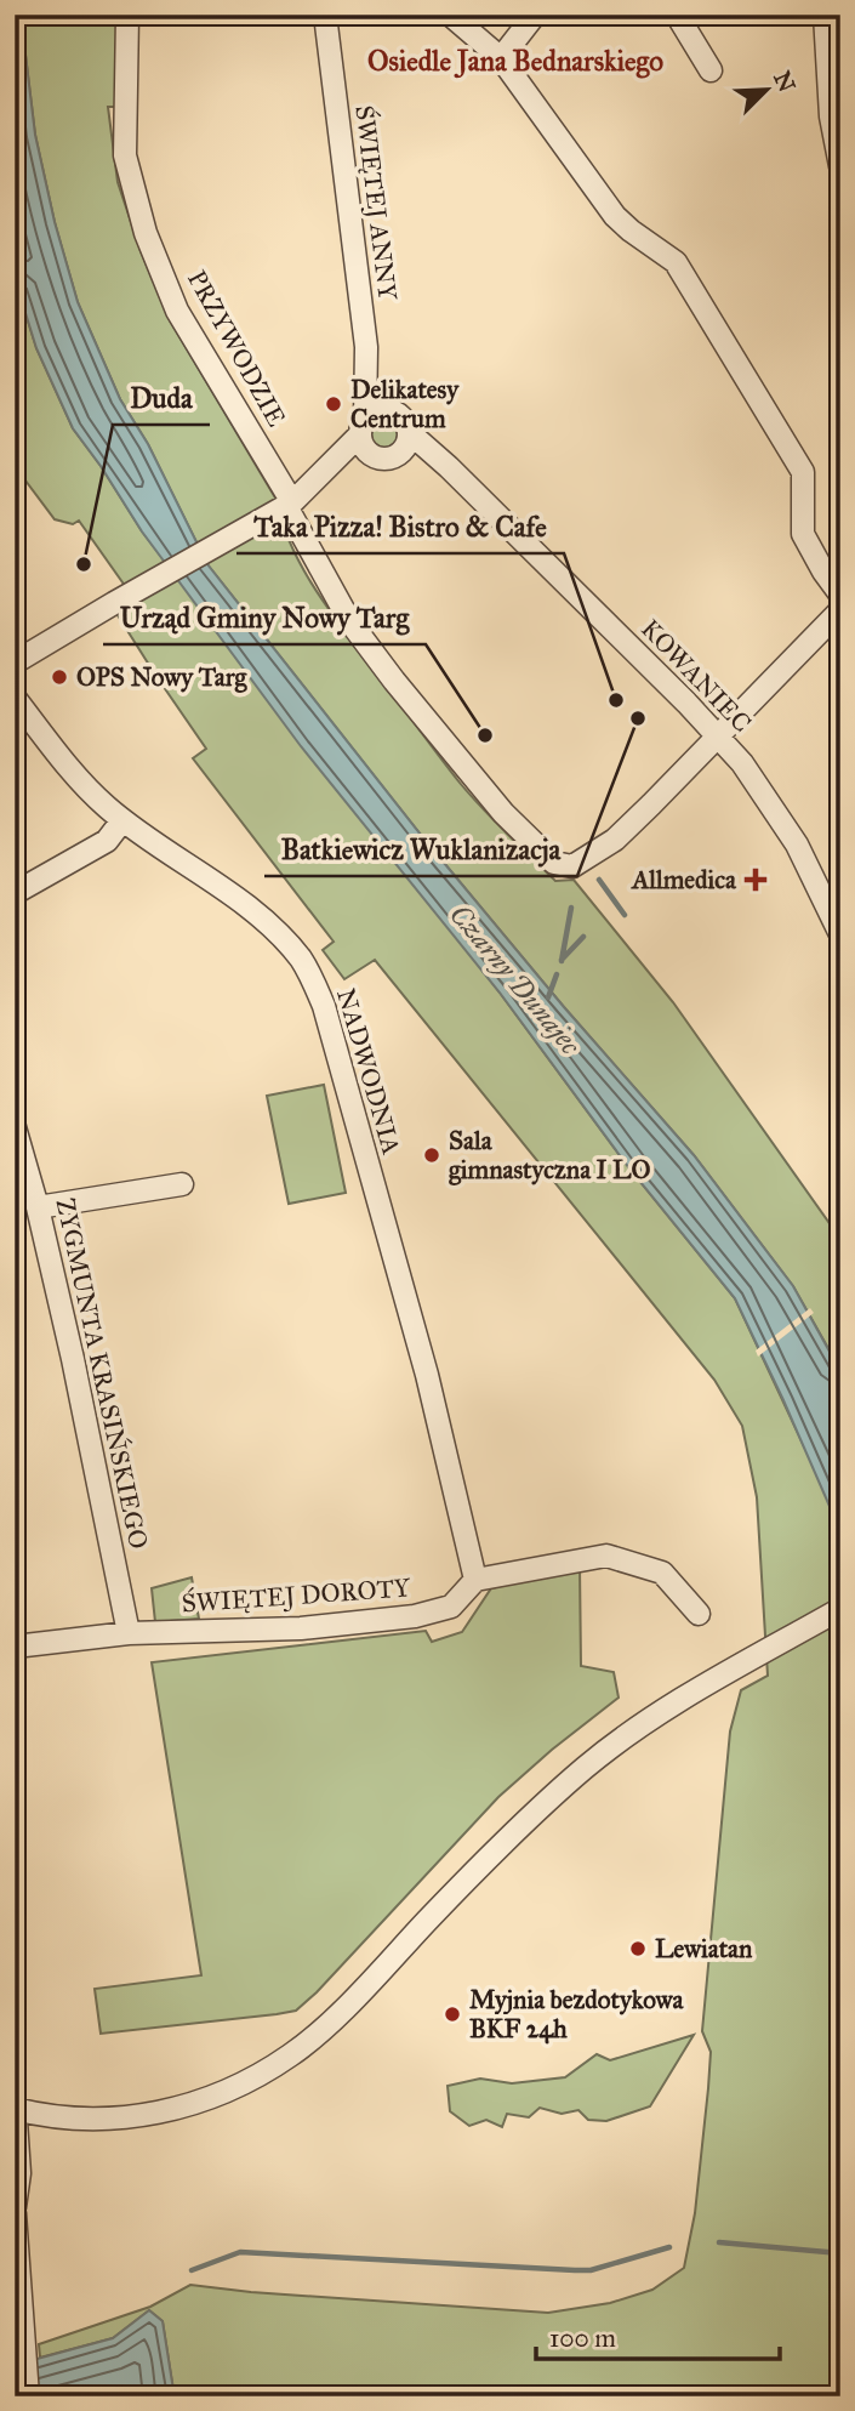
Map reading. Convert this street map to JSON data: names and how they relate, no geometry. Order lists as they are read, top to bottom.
{
  "streets": {
    "street": [
      "ŚWIĘTEJ ANNY",
      "PRZYWODZIE",
      "KOWANIEC",
      "NADWODNIA",
      "ZYGMUNTA KRASIŃSKIEGO",
      "ŚWIĘTEJ DOROTY"
    ]
  },
  "crossings": [
    ["ŚWIĘTEJ ANNY", "KOWANIEC"],
    ["PRZYWODZIE", "KOWANIEC"],
    ["NADWODNIA", "ŚWIĘTEJ DOROTY"],
    ["ZYGMUNTA KRASIŃSKIEGO", "ŚWIĘTEJ DOROTY"]
  ],
  "districts": ["Osiedle Jana Bednarskiego"],
  "water": ["Czarny Dunajec"],
  "places": {
    "other": [
      "Delikatesy Centrum",
      "Duda",
      "OPS Nowy Targ",
      "Taka Pizza! Bistro & Cafe",
      "Batkiewicz Wuklanizacja",
      "Urząd Gminy Nowy Targ",
      "Sala gimnastyczna I LO",
      "Lewiatan",
      "Myjnia bezdotykowa BKF 24h"
    ],
    "health": ["Allmedica"]
  },
  "scale_bar": "100 m",
  "north": "top right"
}
